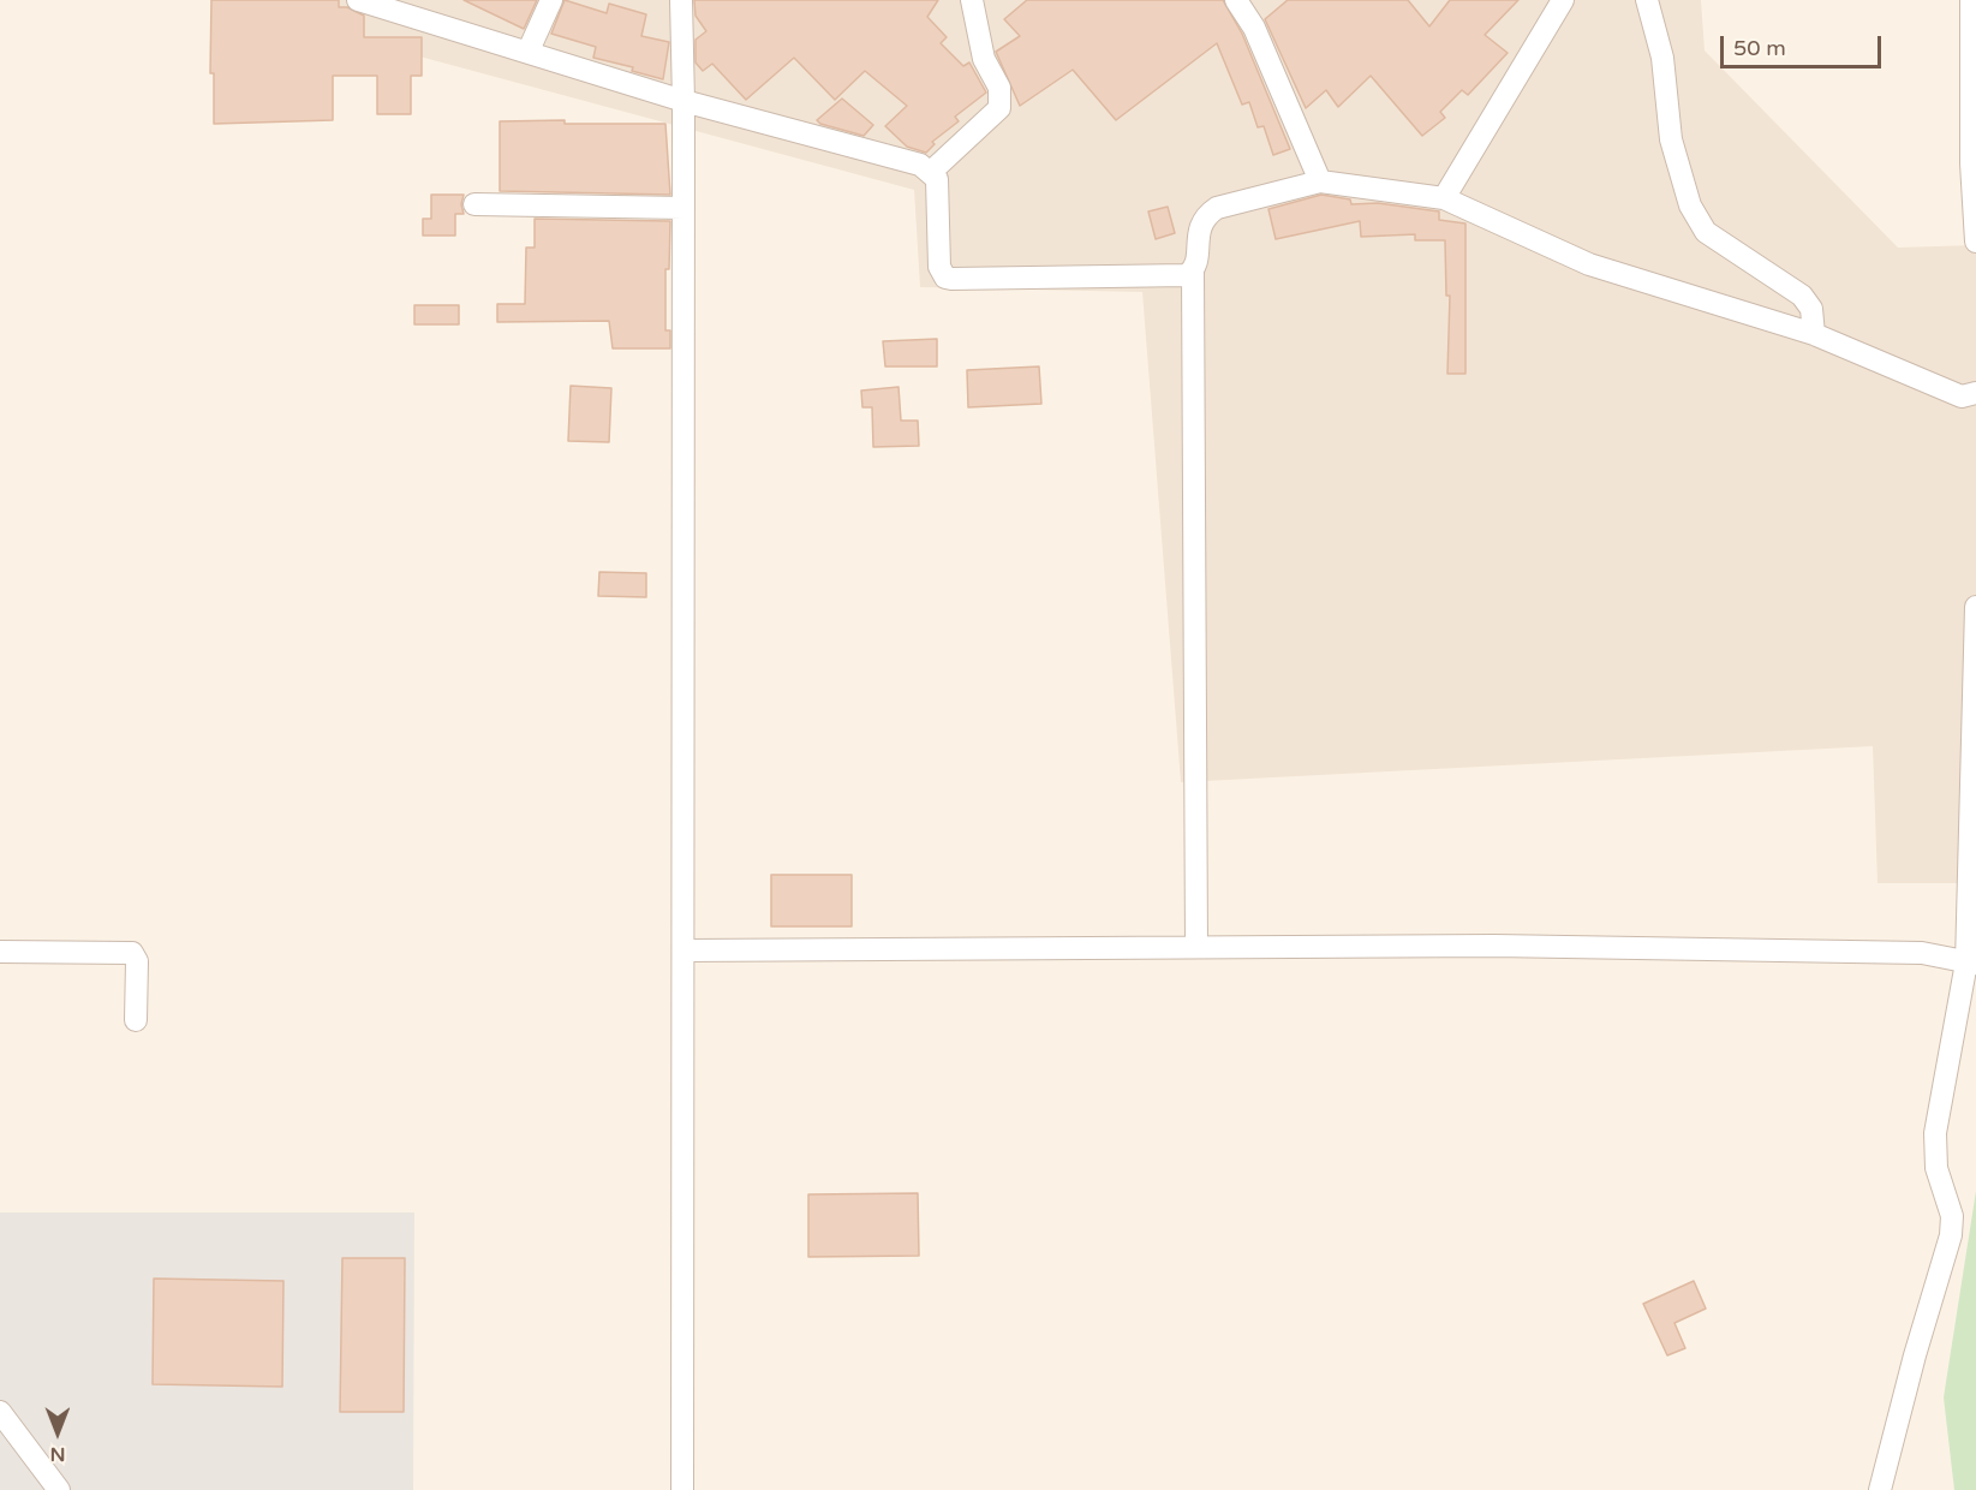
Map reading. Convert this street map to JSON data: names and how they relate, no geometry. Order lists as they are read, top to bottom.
{
  "scale_bar": "50 m",
  "north": "bottom"
}
